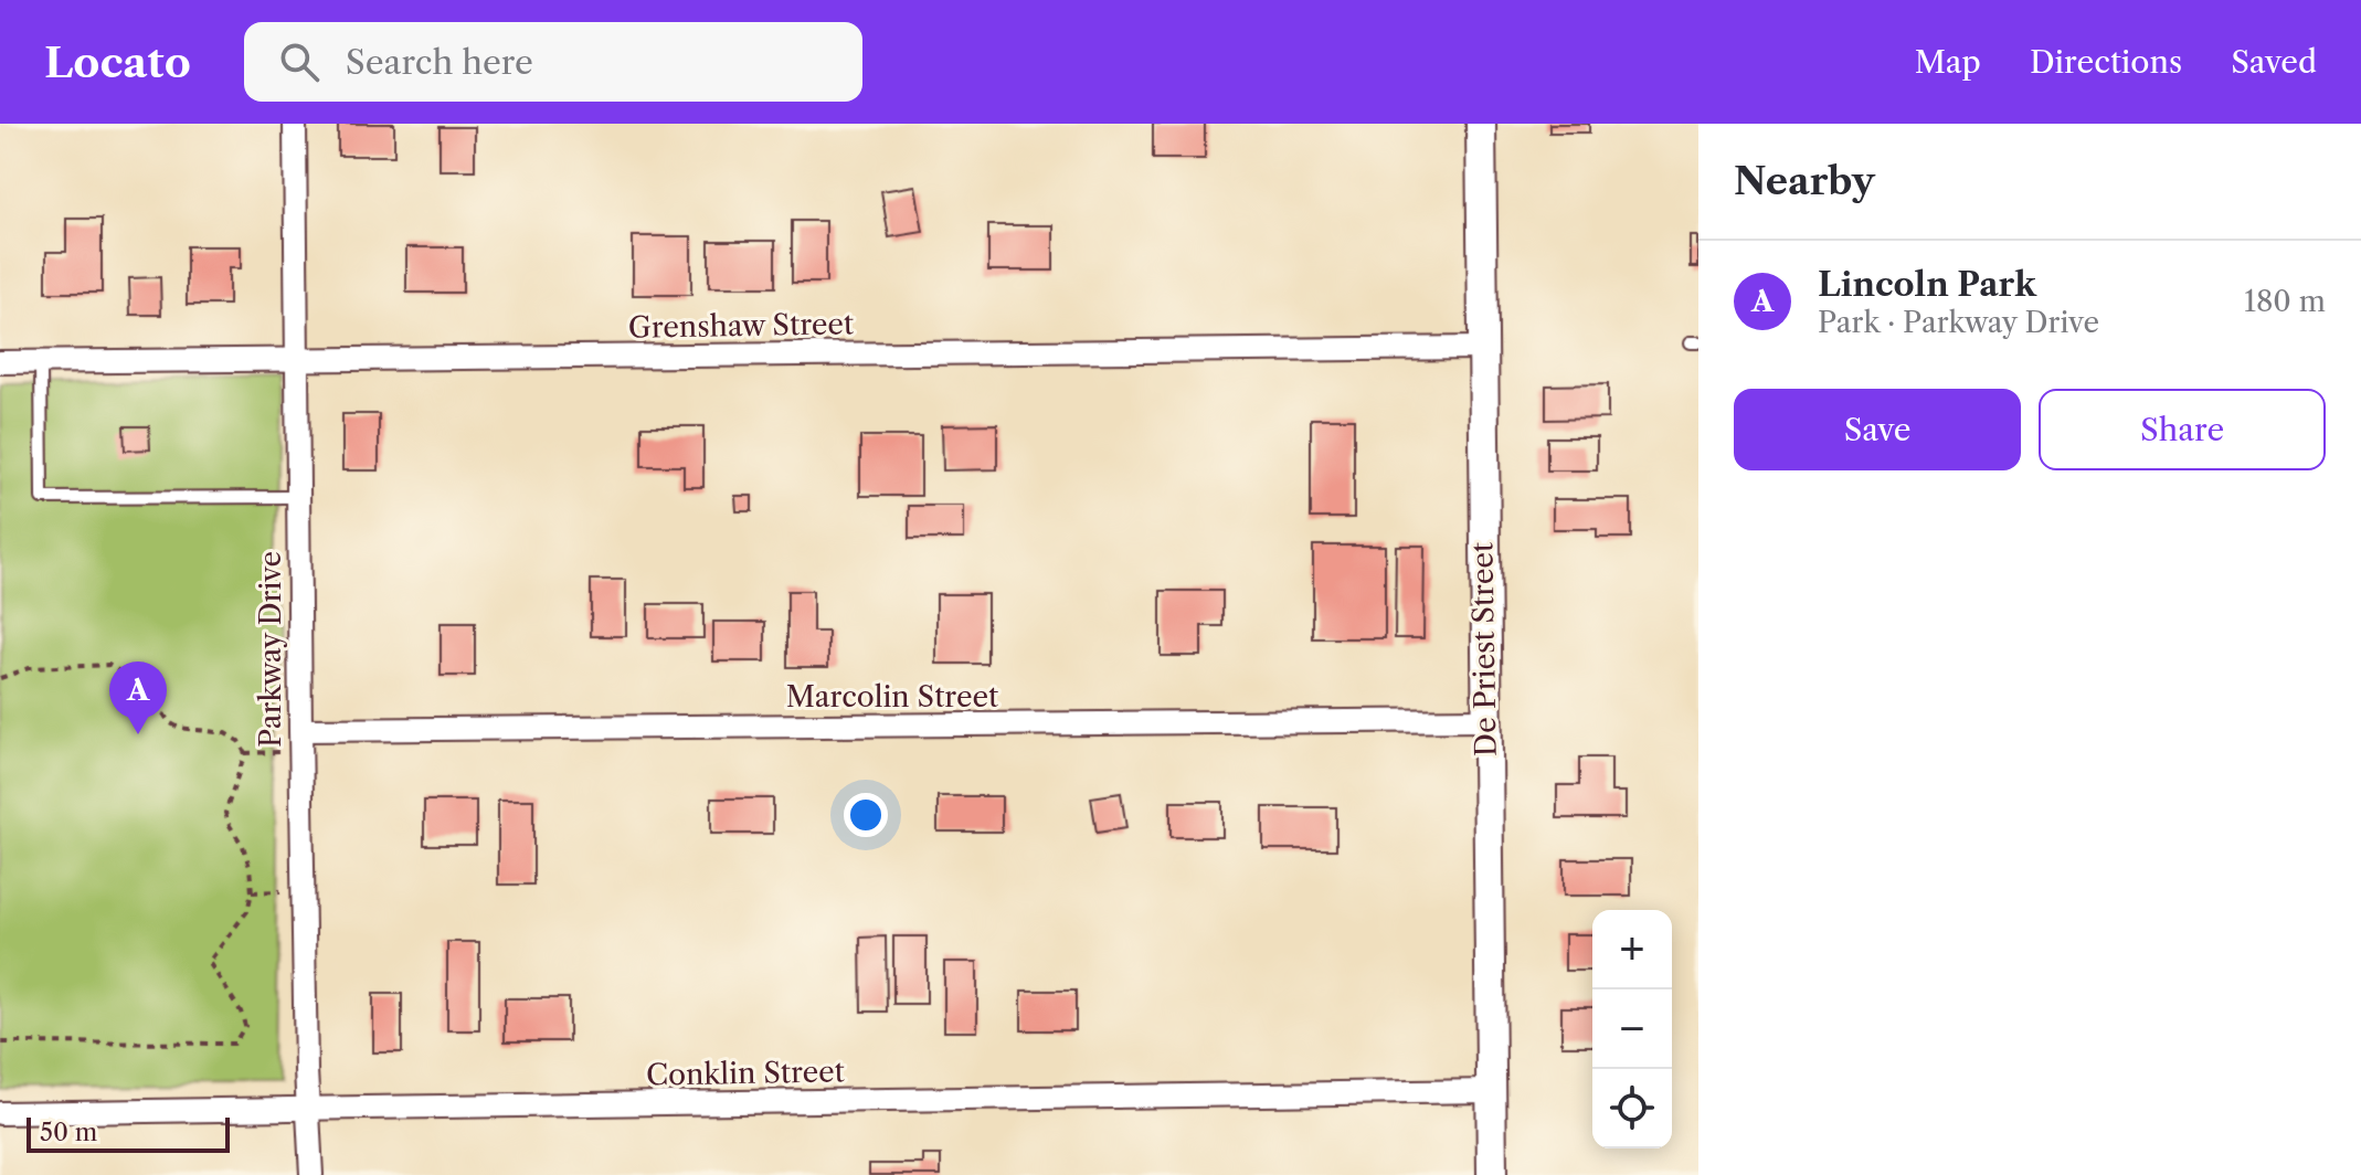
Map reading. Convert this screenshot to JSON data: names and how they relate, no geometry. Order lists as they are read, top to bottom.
{
  "streets": {
    "street": [
      "Grenshaw Street",
      "Parkway Drive",
      "De Priest Street",
      "Marcolin Street",
      "Conklin Street"
    ]
  },
  "crossings": [
    ["Grenshaw Street", "Parkway Drive"],
    ["Grenshaw Street", "De Priest Street"],
    ["Parkway Drive", "Marcolin Street"],
    ["Parkway Drive", "Conklin Street"],
    ["De Priest Street", "Marcolin Street"],
    ["De Priest Street", "Conklin Street"]
  ],
  "scale_bar": "50 m",
  "page": {
    "header": "Locato",
    "search": "Search here",
    "nav": ["Map", "Directions", "Saved"],
    "heading": "Nearby",
    "list": [
      {
        "mark": "A",
        "name": "Lincoln Park",
        "note": "Park · Parkway Drive",
        "value": "180 m"
      }
    ],
    "buttons": ["Save", "Share"],
    "pins": "A",
    "map_buttons": ["+", "−"],
    "scale": "50 m"
  }
}
